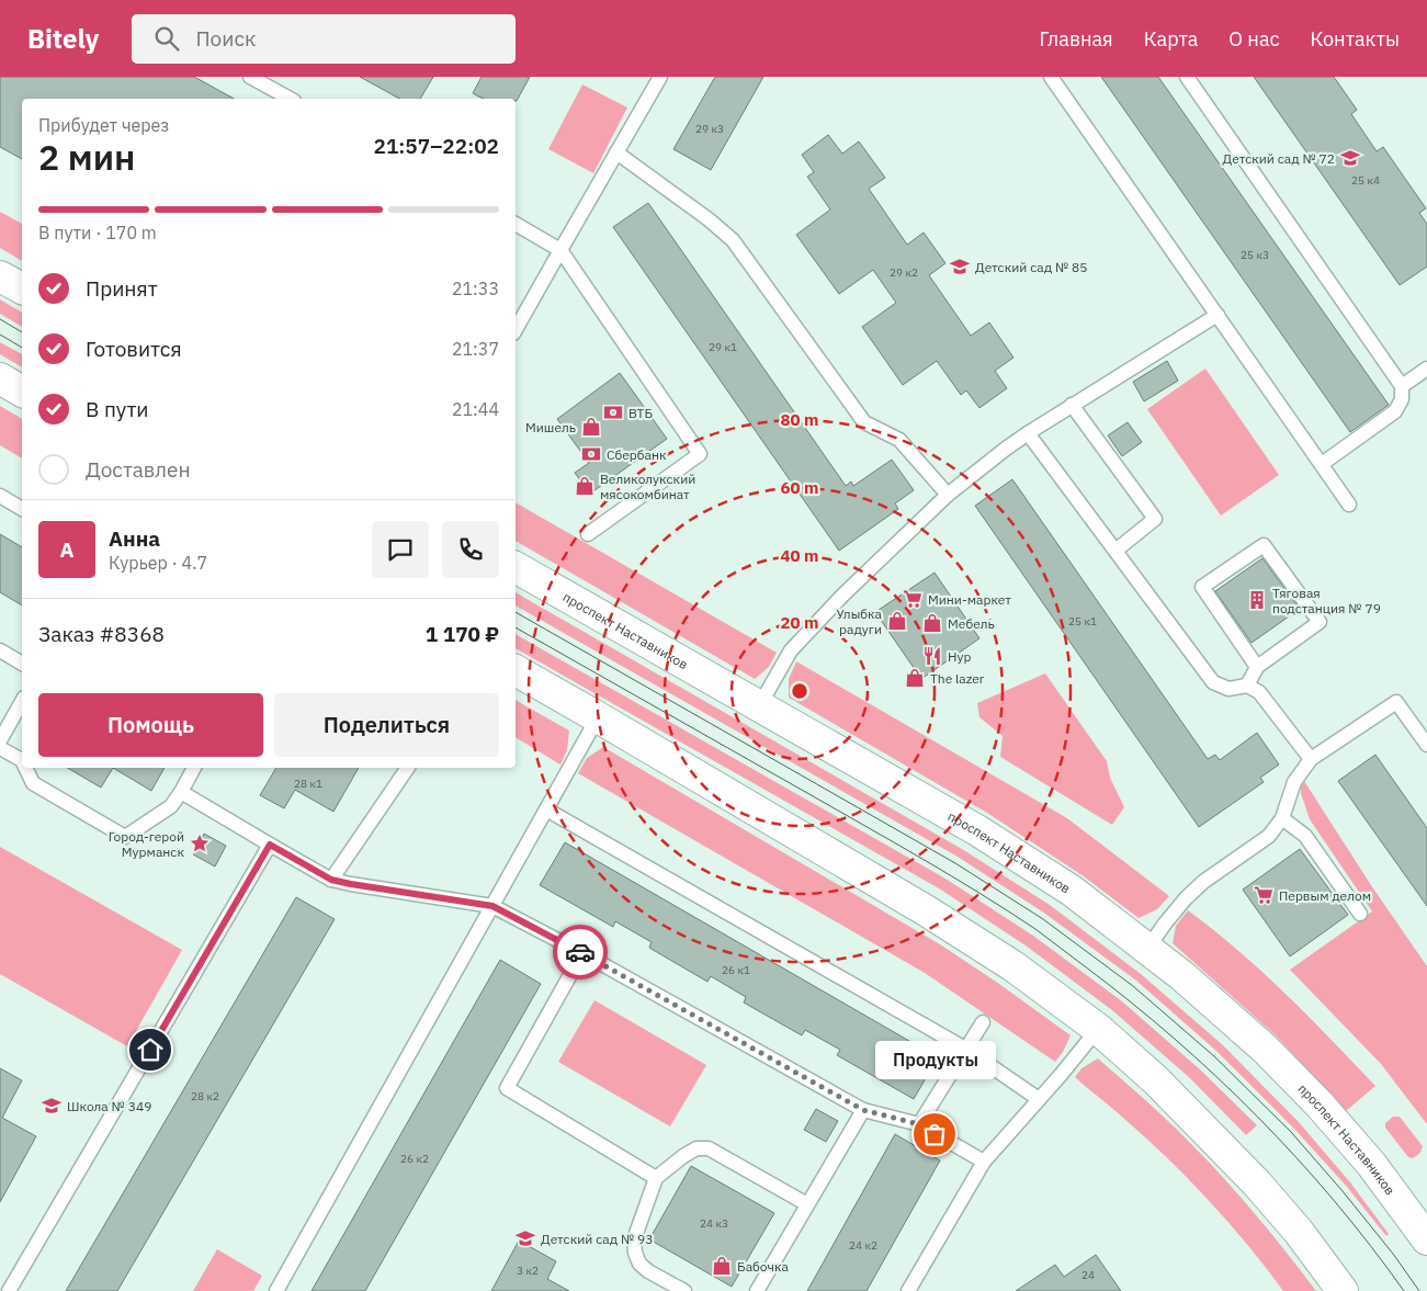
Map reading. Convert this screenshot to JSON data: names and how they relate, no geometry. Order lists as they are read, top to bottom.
{
  "streets": {
    "main road": ["проспект Наставников"]
  },
  "places": {
    "school or university": [
      "Детский сад № 72",
      "Детский сад № 85",
      "Школа № 349",
      "Детский сад № 93"
    ],
    "bank": ["ВТБ", "Сбербанк"],
    "shop": [
      "Мишель",
      "Великолукский мясокомбинат",
      "Улыбка радуги",
      "Мебель",
      "The lazer",
      "Бабочка"
    ],
    "supermarket": ["Мини-маркет", "Первым делом"],
    "building": ["Тяговая подстанция № 79"],
    "restaurant": ["Нур"],
    "place": ["Город-герой Мурманск"],
    "other": ["Продукты"]
  },
  "house_numbers": [
    "29 к3",
    "25 к4",
    "25 к3",
    "29 к2",
    "29 к1",
    "25 к1",
    "28 к1",
    "26 к1",
    "28 к2",
    "26 к2",
    "24 к3",
    "24 к2",
    "3 к2",
    "24"
  ],
  "page": {
    "header": "Bitely",
    "search": "Поиск",
    "nav": [
      "Главная",
      "Карта",
      "О нас",
      "Контакты"
    ],
    "heading": ["2 мин", "Прибудет через", "21:57–22:02"],
    "panel": [
      "Анна",
      "Курьер · 4.7",
      "Заказ #8368",
      "1 170 ₽"
    ],
    "bar": "В пути · 170 m",
    "list": [
      ["Принят", "21:33"],
      ["Готовится", "21:37"],
      ["В пути", "21:44"],
      "Доставлен"
    ],
    "round": "А",
    "buttons": ["Помощь", "Поделиться"],
    "bubble": "Продукты"
  },
  "rings": [
    "80 m",
    "60 m",
    "40 m",
    "20 m"
  ]
}
